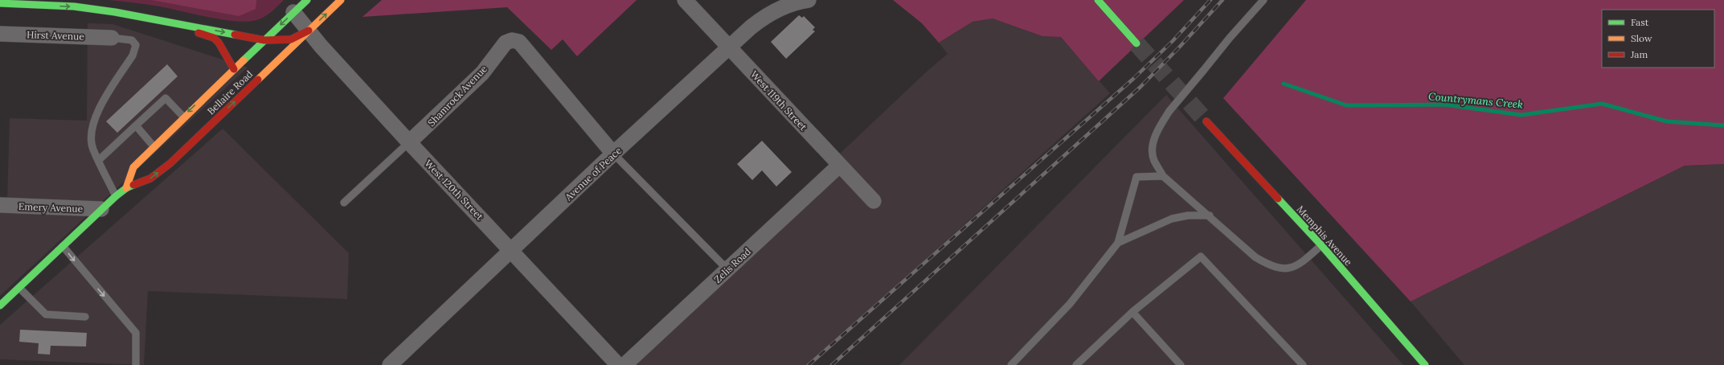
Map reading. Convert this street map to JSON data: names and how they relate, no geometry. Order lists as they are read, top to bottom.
{
  "streets": {
    "main road": ["Bellaire Road", "Memphis Avenue"],
    "street": [
      "Hirst Avenue",
      "Shamrock Avenue",
      "West 119th Street",
      "Avenue of Peace",
      "West 120th Street",
      "Emery Avenue",
      "Zelis Road"
    ]
  },
  "crossings": [
    ["Bellaire Road", "West 120th Street"],
    ["Bellaire Road", "Emery Avenue"],
    ["Shamrock Avenue", "Avenue of Peace"],
    ["Shamrock Avenue", "West 120th Street"],
    ["West 119th Street", "Avenue of Peace"],
    ["West 119th Street", "Zelis Road"],
    ["Avenue of Peace", "West 120th Street"]
  ],
  "water": ["Countrymans Creek"],
  "legend": ["Fast", "Slow", "Jam"]
}
